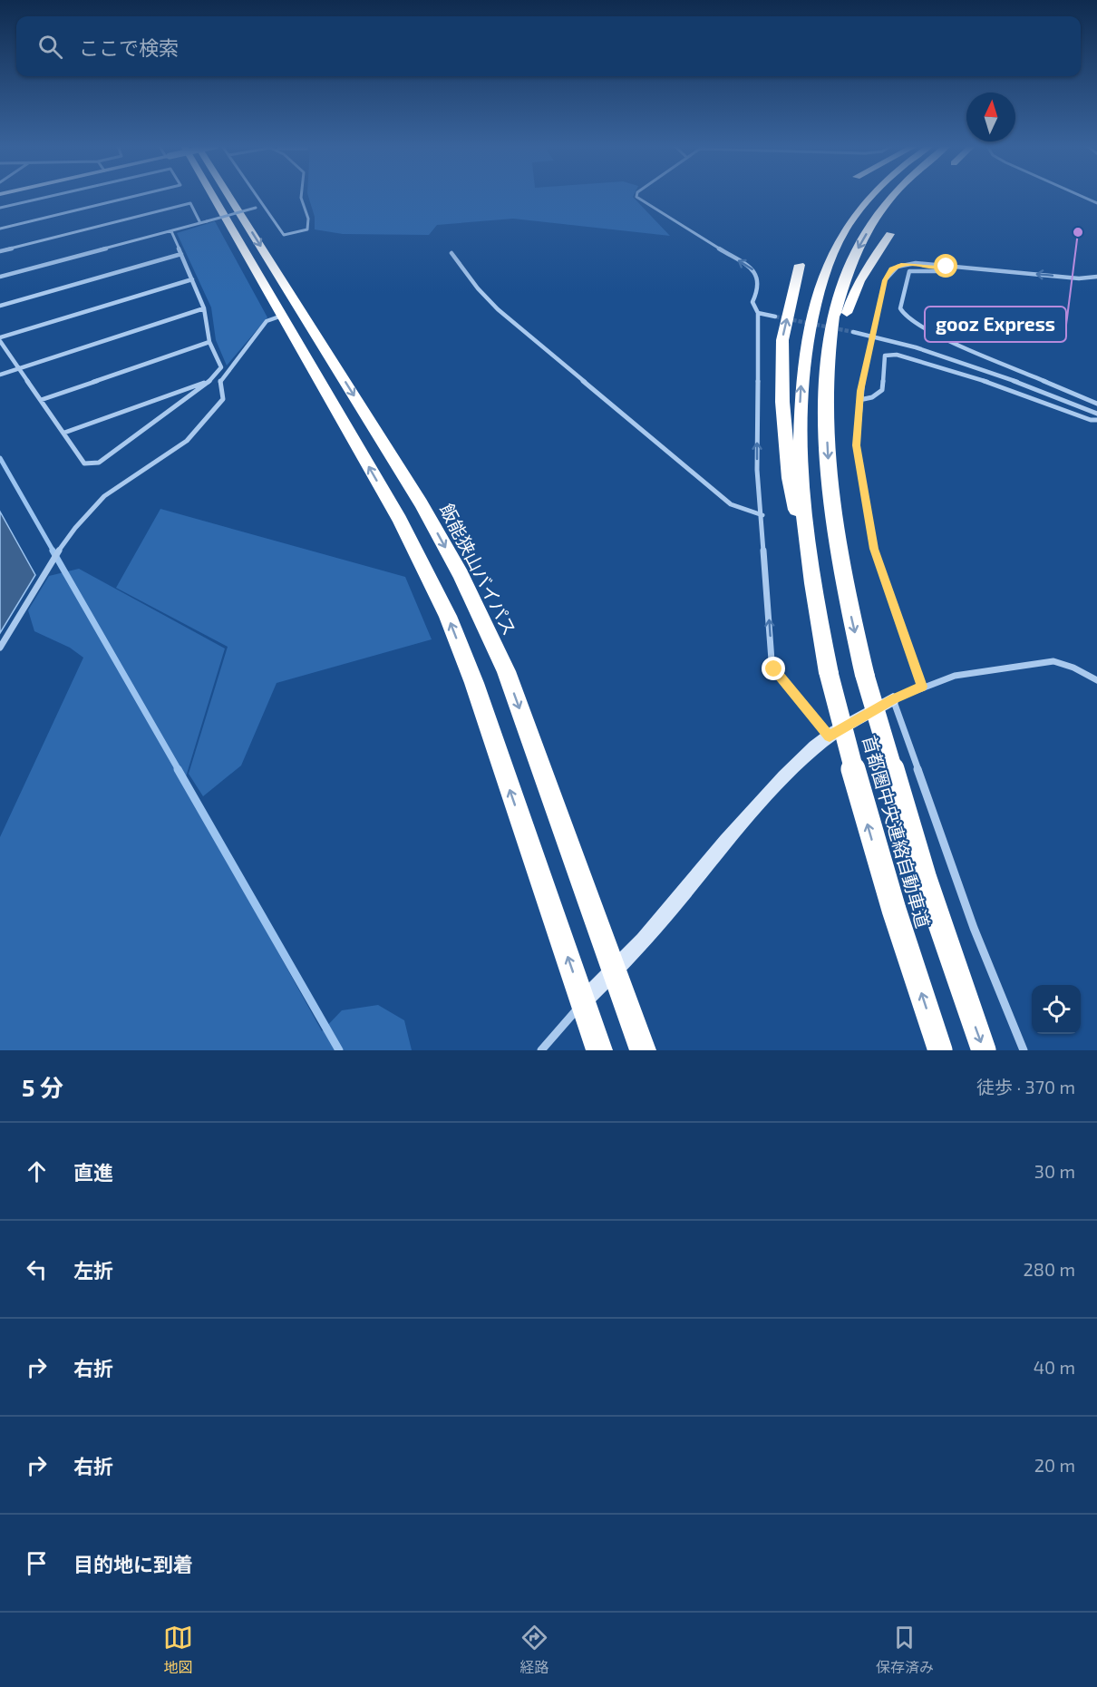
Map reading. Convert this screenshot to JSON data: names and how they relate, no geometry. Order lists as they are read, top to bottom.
{
  "streets": {
    "highway": ["飯能狭山バイパス", "首都圏中央連絡自動車道"]
  },
  "places": ["gooz Express"],
  "north": "top",
  "page": {
    "search": "ここで検索",
    "heading": ["5 分", "徒歩 · 370 m"],
    "list": [
      ["直進", "30 m"],
      ["左折", "280 m"],
      ["右折", "40 m"],
      ["右折", "20 m"],
      "目的地に到着"
    ],
    "nav": ["地図", "経路", "保存済み"]
  }
}
